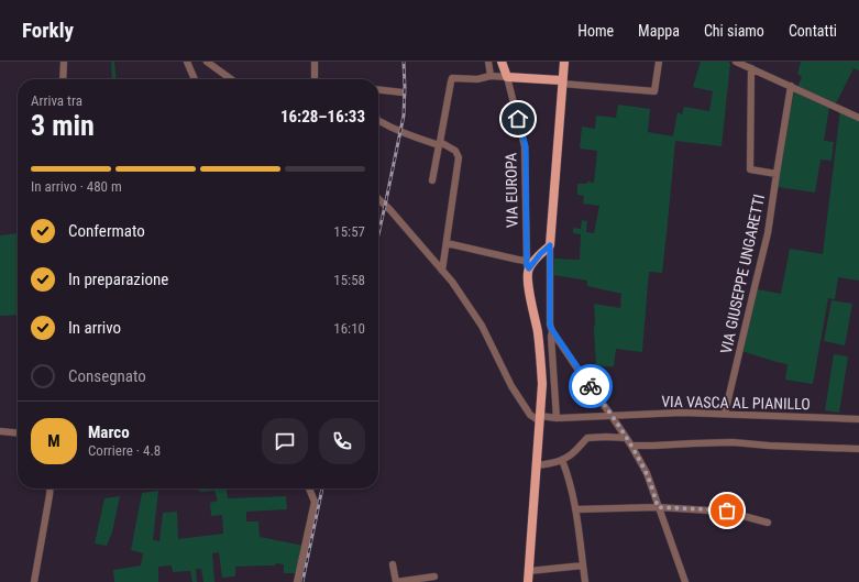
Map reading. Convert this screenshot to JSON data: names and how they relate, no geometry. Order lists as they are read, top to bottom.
{
  "streets": {
    "main road": ["VIA EUROPA"],
    "street": ["VIA GIUSEPPE UNGARETTI", "VIA VASCA AL PIANILLO"]
  },
  "crossings": [
    ["VIA GIUSEPPE UNGARETTI", "VIA VASCA AL PIANILLO"]
  ],
  "page": {
    "header": "Forkly",
    "nav": [
      "Home",
      "Mappa",
      "Chi siamo",
      "Contatti"
    ],
    "heading": ["3 min", "Arriva tra", "16:28–16:33"],
    "panel": ["Marco", "Corriere · 4.8"],
    "bar": "In arrivo · 480 m",
    "list": [
      ["Confermato", "15:57"],
      ["In preparazione", "15:58"],
      ["In arrivo", "16:10"],
      "Consegnato"
    ],
    "round": "M"
  }
}
